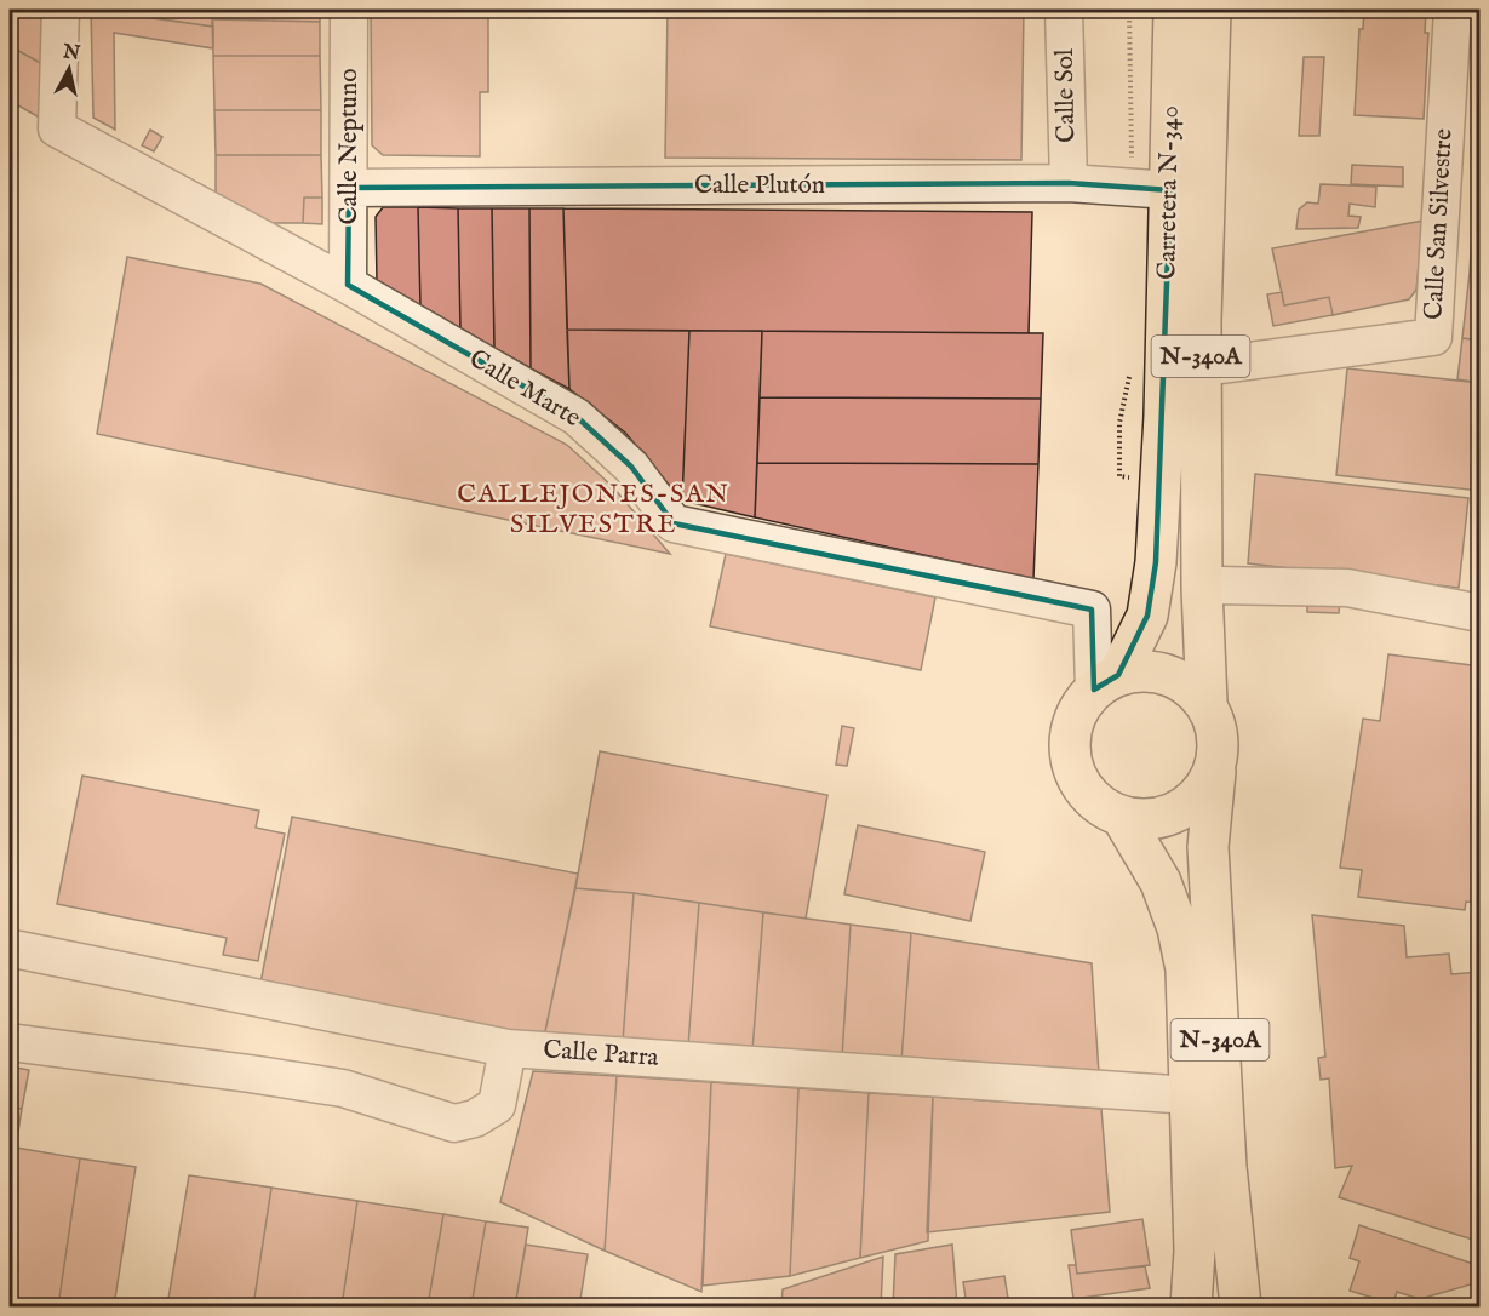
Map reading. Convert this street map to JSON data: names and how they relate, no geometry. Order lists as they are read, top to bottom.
{
  "streets": {
    "highway": ["Carretera N-340", "N-340A"],
    "street": [
      "Calle Sol",
      "Calle Neptuno",
      "Calle Plutón",
      "Calle San Silvestre",
      "Calle Marte",
      "Calle Parra"
    ]
  },
  "crossings": [
    ["Calle Sol", "Calle Plutón"],
    ["Calle Neptuno", "Calle Plutón"],
    ["Calle Neptuno", "Calle Marte"],
    ["Calle Plutón", "Carretera N-340"],
    ["Carretera N-340", "Calle San Silvestre"],
    ["Carretera N-340", "N-340A"],
    ["Calle San Silvestre", "N-340A"],
    ["N-340A", "Calle Marte"],
    ["N-340A", "Calle Parra"]
  ],
  "districts": ["CALLEJONES-SAN SILVESTRE"],
  "north": "top"
}
